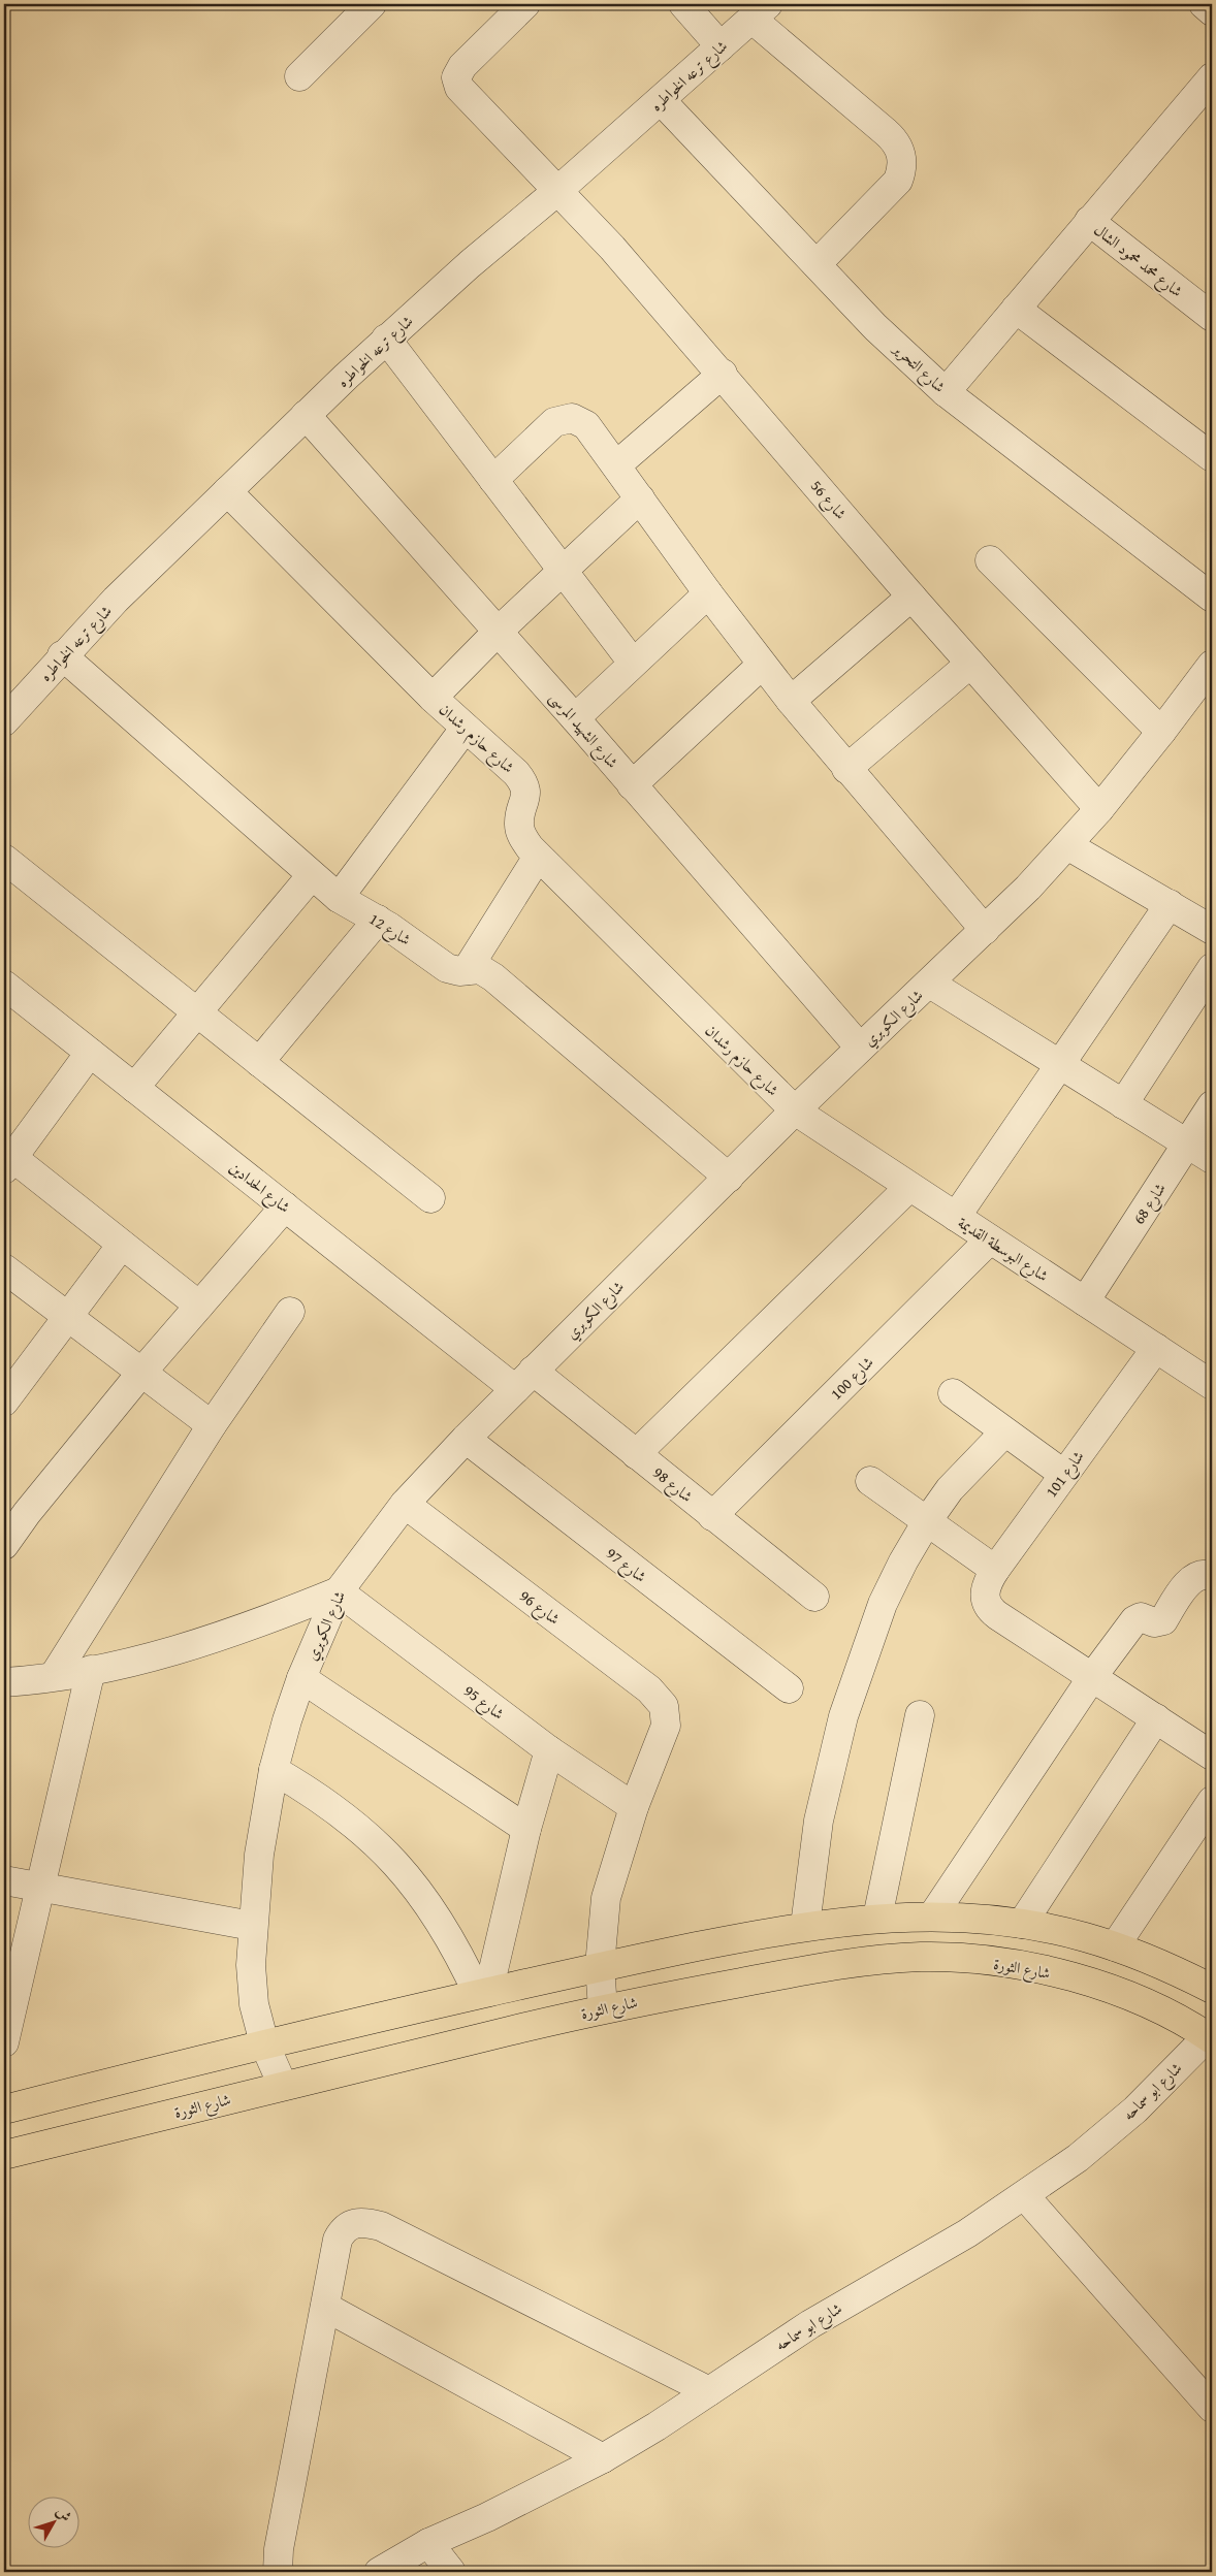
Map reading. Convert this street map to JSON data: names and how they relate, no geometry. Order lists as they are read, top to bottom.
{
  "streets": {
    "main road": ["شارع الثورة"],
    "street": [
      "شارع ترعه الخواطره",
      "شارع محمد محمود الشال",
      "شارع التحرير",
      "شارع 56",
      "شارع الشهيد المرسى",
      "شارع حازم رشدان",
      "شارع 12",
      "شارع الكوبري",
      "شارع الحدادين",
      "شارع 68",
      "شارع البوسطة القديمة",
      "شارع 100",
      "شارع 101",
      "شارع 98",
      "شارع 97",
      "شارع 96",
      "شارع 95",
      "شارع ابو سماحه"
    ]
  },
  "crossings": [
    ["شارع ترعه الخواطره", "شارع التحرير"],
    ["شارع ترعه الخواطره", "شارع 56"],
    ["شارع ترعه الخواطره", "شارع الشهيد المرسى"],
    ["شارع ترعه الخواطره", "شارع حازم رشدان"],
    ["شارع ترعه الخواطره", "شارع 12"],
    ["شارع 56", "شارع الكوبري"],
    ["شارع الشهيد المرسى", "شارع الكوبري"],
    ["شارع حازم رشدان", "شارع الكوبري"],
    ["شارع حازم رشدان", "شارع البوسطة القديمة"],
    ["شارع 12", "شارع الكوبري"],
    ["شارع الكوبري", "شارع الحدادين"],
    ["شارع الكوبري", "شارع البوسطة القديمة"],
    ["شارع الكوبري", "شارع 98"],
    ["شارع الكوبري", "شارع 97"],
    ["شارع الكوبري", "شارع 96"],
    ["شارع الكوبري", "شارع 95"],
    ["شارع الكوبري", "شارع الثورة"],
    ["شارع الحدادين", "شارع 98"],
    ["شارع 68", "شارع البوسطة القديمة"],
    ["شارع البوسطة القديمة", "شارع 100"],
    ["شارع البوسطة القديمة", "شارع 101"],
    ["شارع 100", "شارع 98"],
    ["شارع 96", "شارع 95"],
    ["شارع الثورة", "شارع ابو سماحه"]
  ],
  "north": "top right"
}
